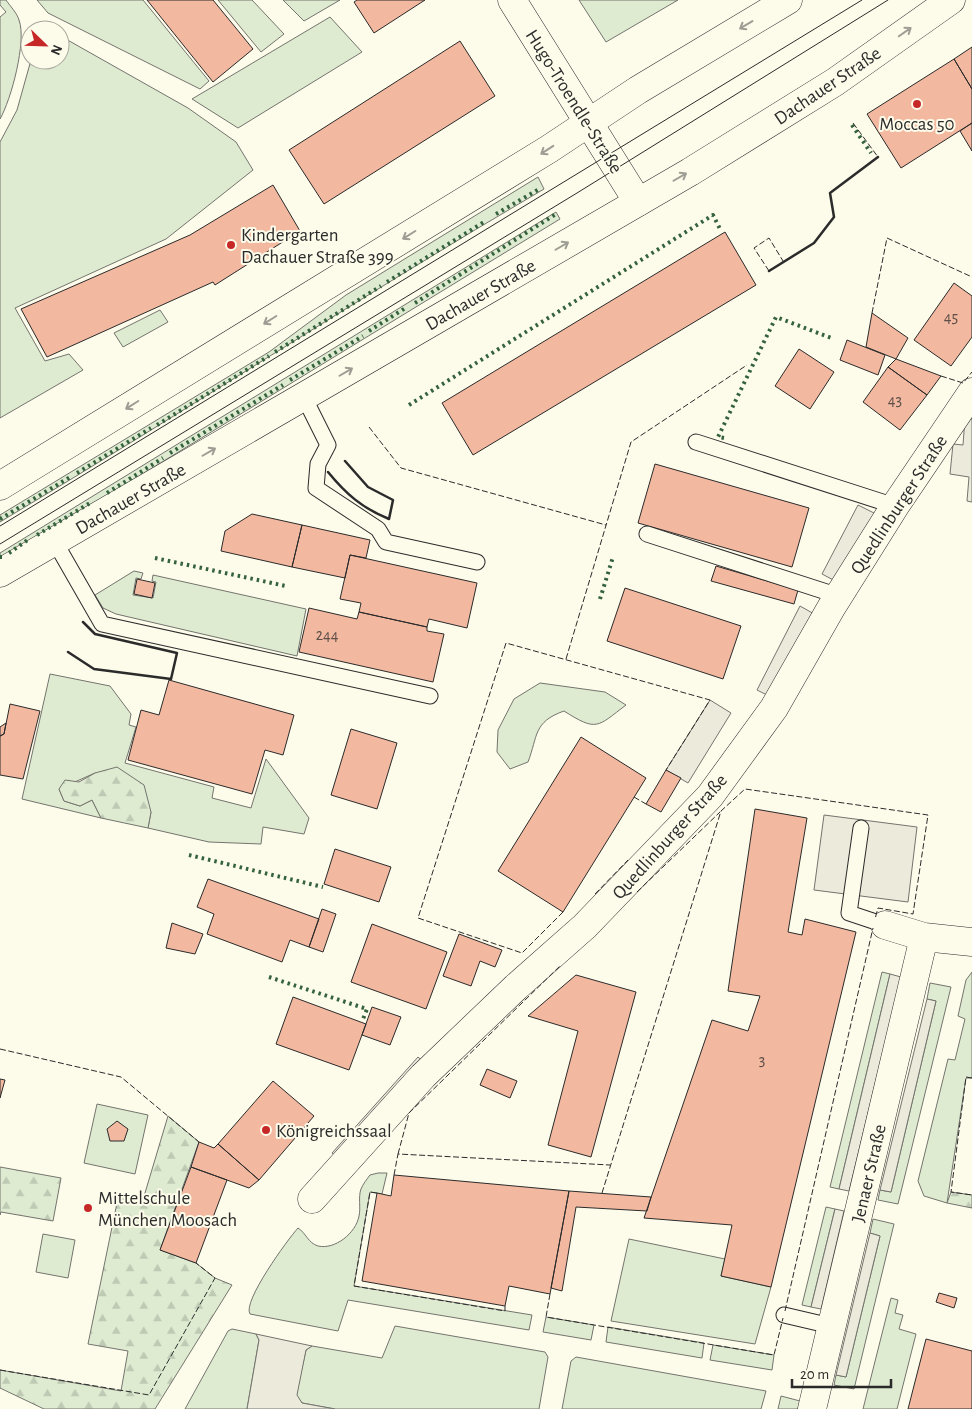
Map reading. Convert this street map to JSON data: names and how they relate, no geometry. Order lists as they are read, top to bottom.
{
  "streets": {
    "main road": [
      "Dachauer Straße",
      "Hugo-Troendle-Straße",
      "Quedlinburger Straße",
      "Jenaer Straße"
    ]
  },
  "crossings": [
    ["Dachauer Straße", "Hugo-Troendle-Straße"]
  ],
  "places": [
    "Moccas 50",
    "Kindergarten Dachauer Straße 399",
    "Königreichssaal",
    "Mittelschule München Moosach"
  ],
  "house_numbers": [
    "45",
    "43",
    "244",
    "3"
  ],
  "scale_bar": "20 m",
  "north": "bottom right"
}
